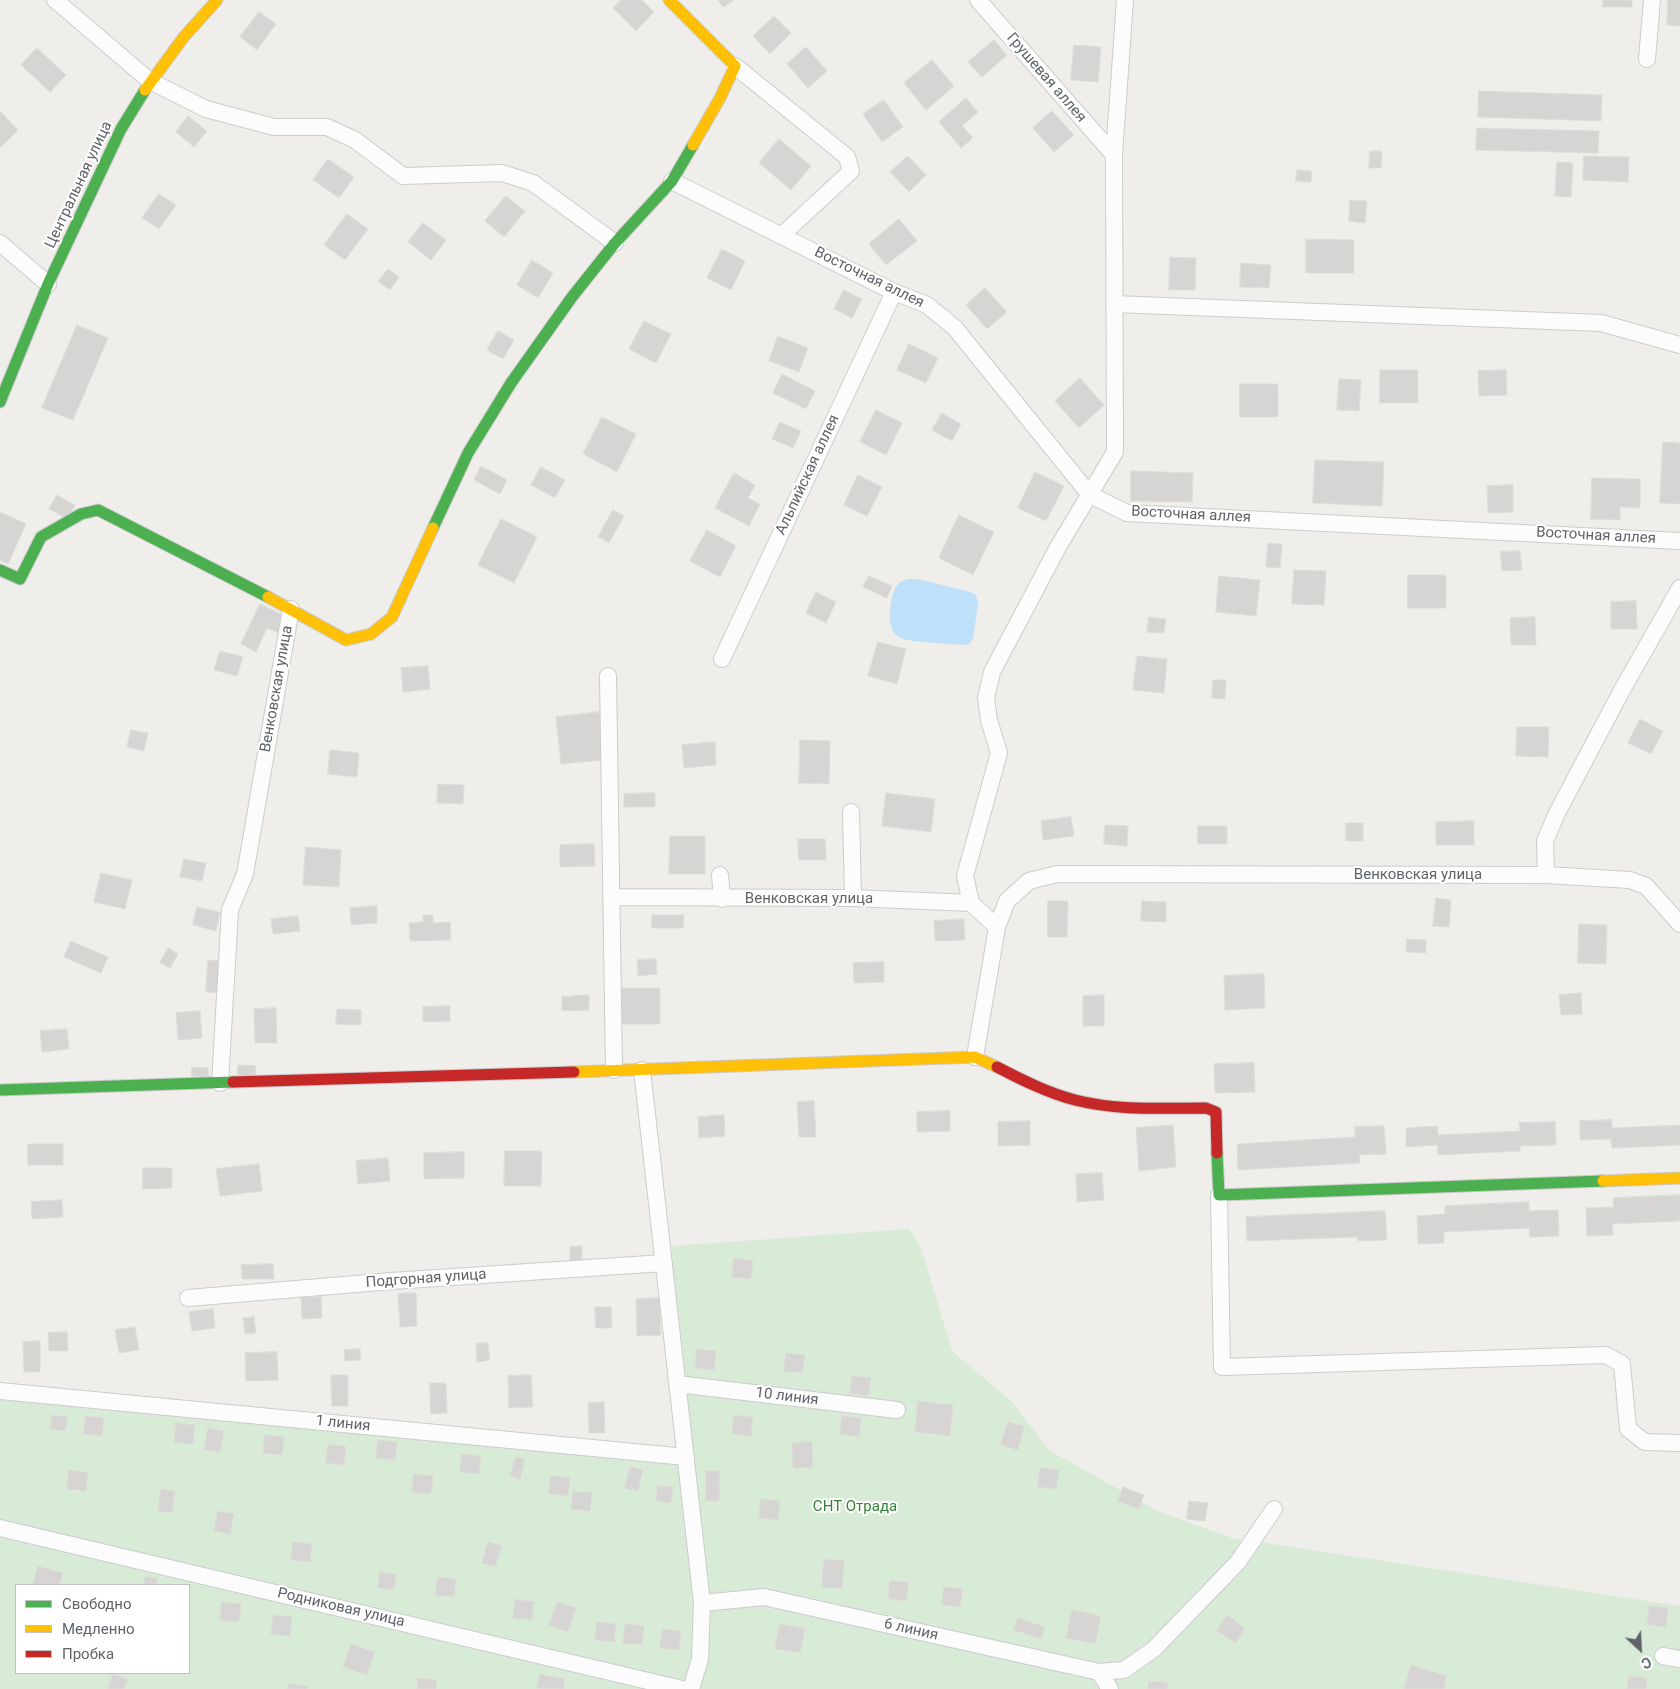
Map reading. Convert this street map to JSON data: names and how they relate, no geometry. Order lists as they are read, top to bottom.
{
  "streets": {
    "street": [
      "Грушевая аллея",
      "Центральная улица",
      "Восточная аллея",
      "Альпийская аллея",
      "Венковская улица",
      "Подгорная улица",
      "10 линия",
      "1 линия",
      "Родниковая улица",
      "6 линия"
    ]
  },
  "crossings": [
    ["Восточная аллея", "Альпийская аллея"]
  ],
  "parks": ["СНТ Отрада"],
  "legend": ["Свободно", "Медленно", "Пробка"],
  "north": "bottom right"
}
